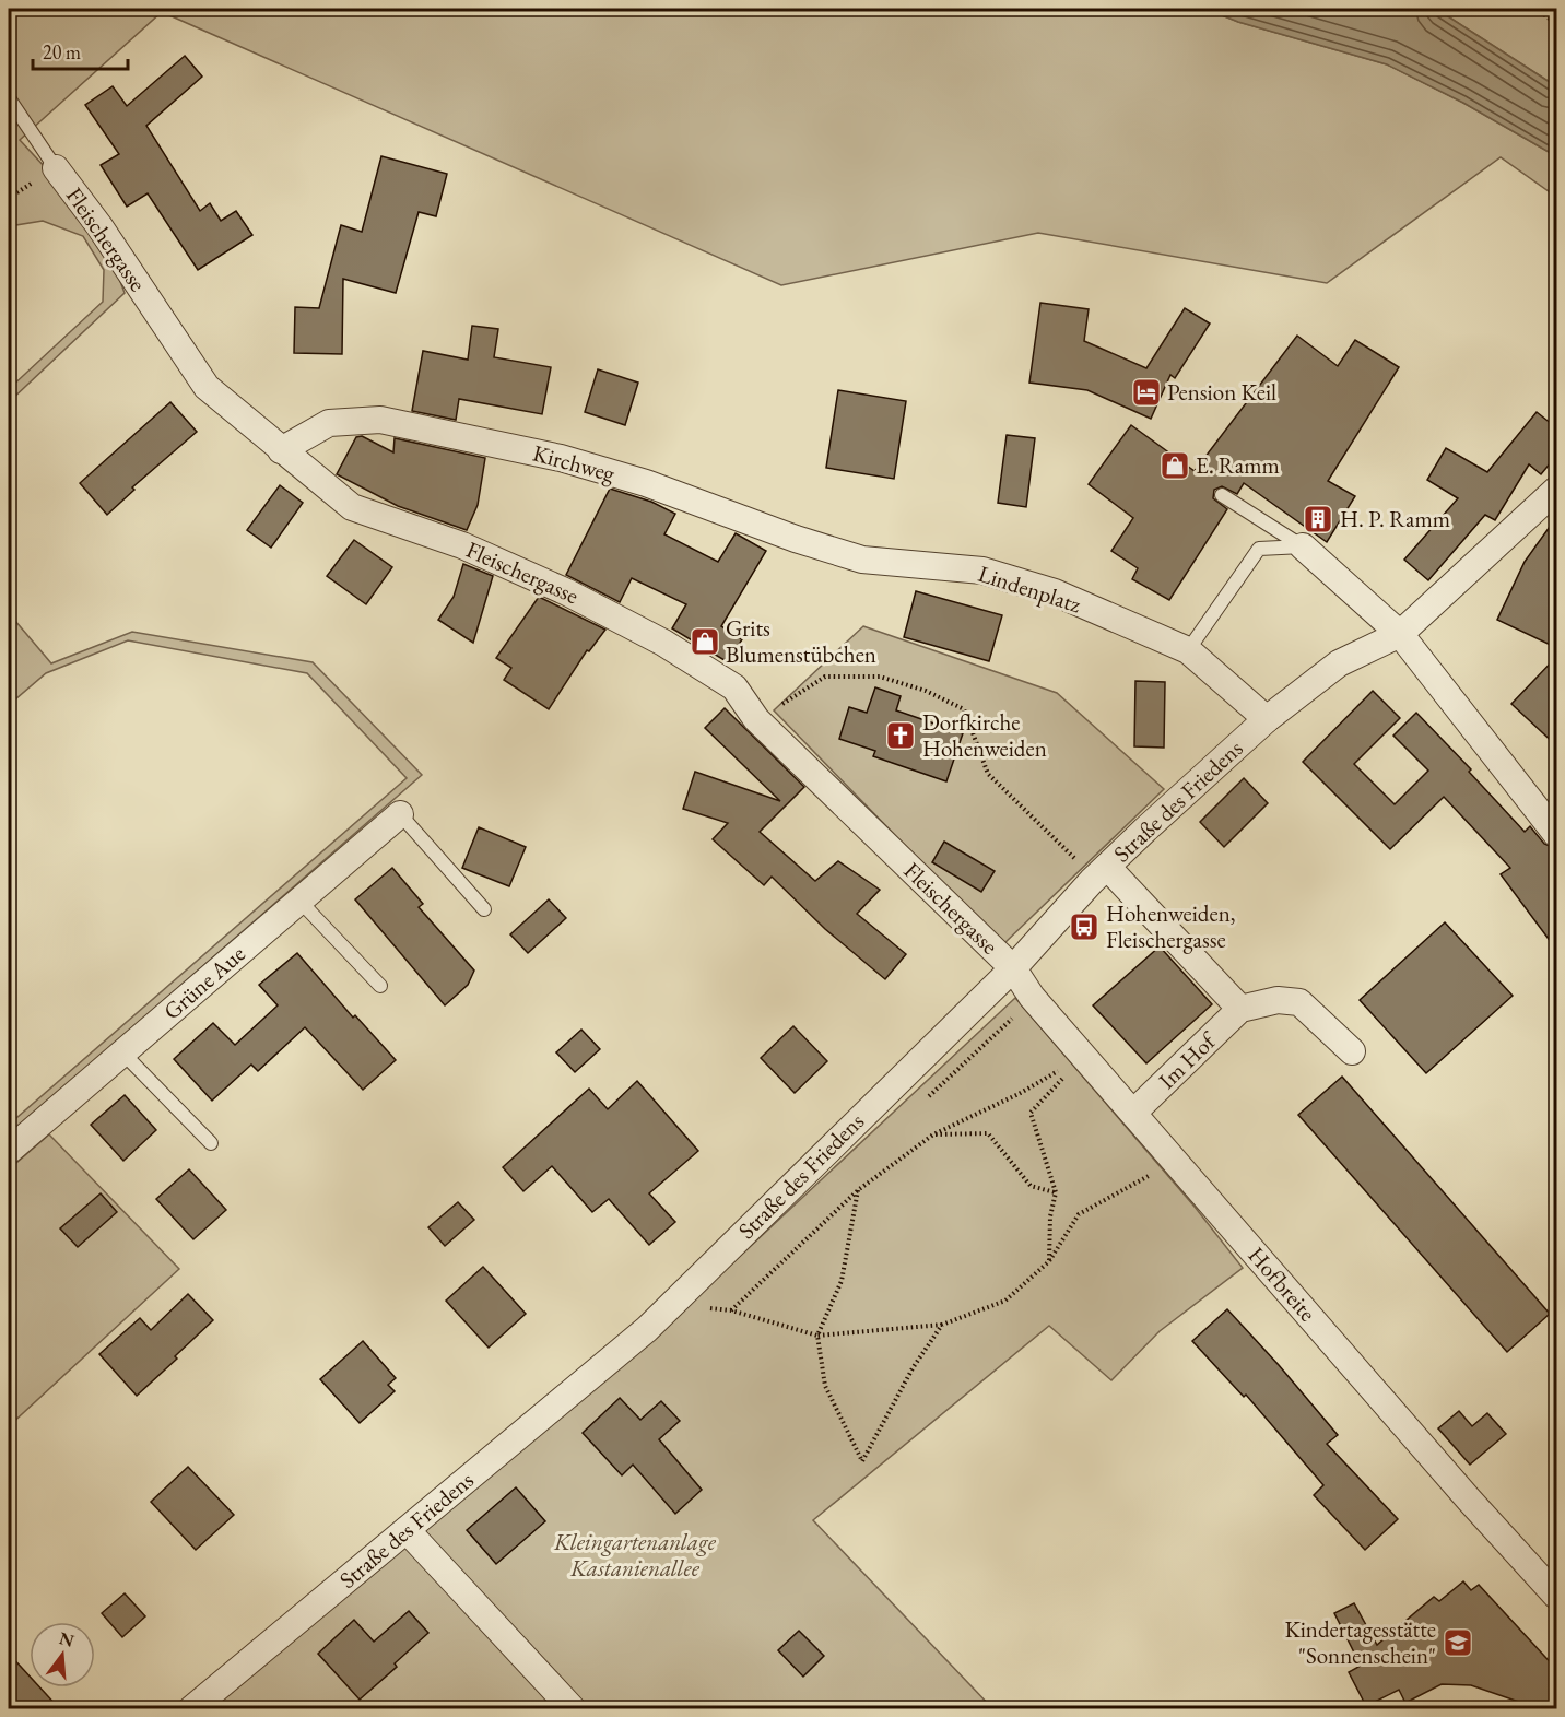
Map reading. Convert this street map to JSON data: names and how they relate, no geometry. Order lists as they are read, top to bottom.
{
  "streets": {
    "street": [
      "Fleischergasse",
      "Kirchweg",
      "Lindenplatz",
      "Straße des Friedens",
      "Grüne Aue",
      "Im Hof",
      "Hofbreite"
    ]
  },
  "crossings": [
    ["Fleischergasse", "Kirchweg"],
    ["Fleischergasse", "Straße des Friedens"],
    ["Fleischergasse", "Hofbreite"],
    ["Kirchweg", "Lindenplatz"],
    ["Lindenplatz", "Straße des Friedens"],
    ["Straße des Friedens", "Hofbreite"],
    ["Im Hof", "Hofbreite"]
  ],
  "parks": ["Kleingartenanlage Kastanienallee"],
  "places": {
    "hotel": ["Pension Keil"],
    "shop": ["E. Ramm", "Grits Blumenstübchen"],
    "building": ["H. P. Ramm"],
    "church": ["Dorfkirche Hohenweiden"],
    "bus stop": ["Hohenweiden, Fleischergasse"],
    "school or university": ["Kindertagesstätte \"Sonnenschein\""]
  },
  "scale_bar": "20 m",
  "north": "top"
}
